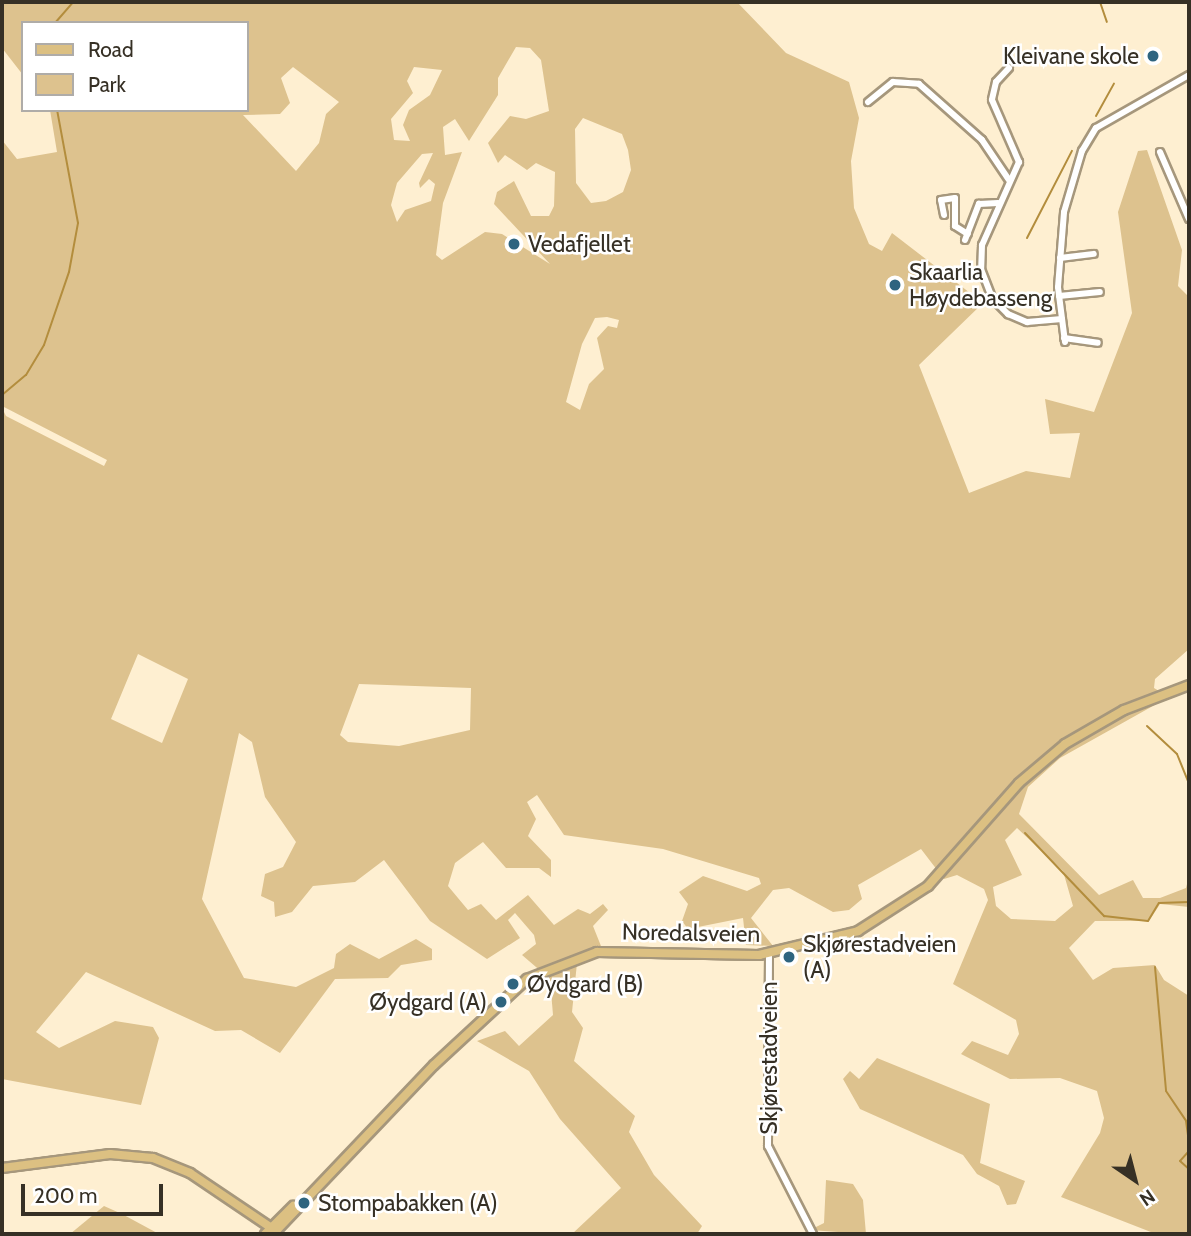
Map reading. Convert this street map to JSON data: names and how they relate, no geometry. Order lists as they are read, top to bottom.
{
  "streets": {
    "main road": ["Noredalsveien"],
    "street": ["Skjørestadveien"]
  },
  "crossings": [
    ["Noredalsveien", "Skjørestadveien"]
  ],
  "places": [
    "Kleivane skole",
    "Vedafjellet",
    "Skaarlia Høydebasseng",
    "Skjørestadveien (A)",
    "Øydgard (B)",
    "Øydgard (A)",
    "Stompabakken (A)"
  ],
  "legend": ["Road", "Park"],
  "scale_bar": "200 m",
  "north": "bottom right"
}
